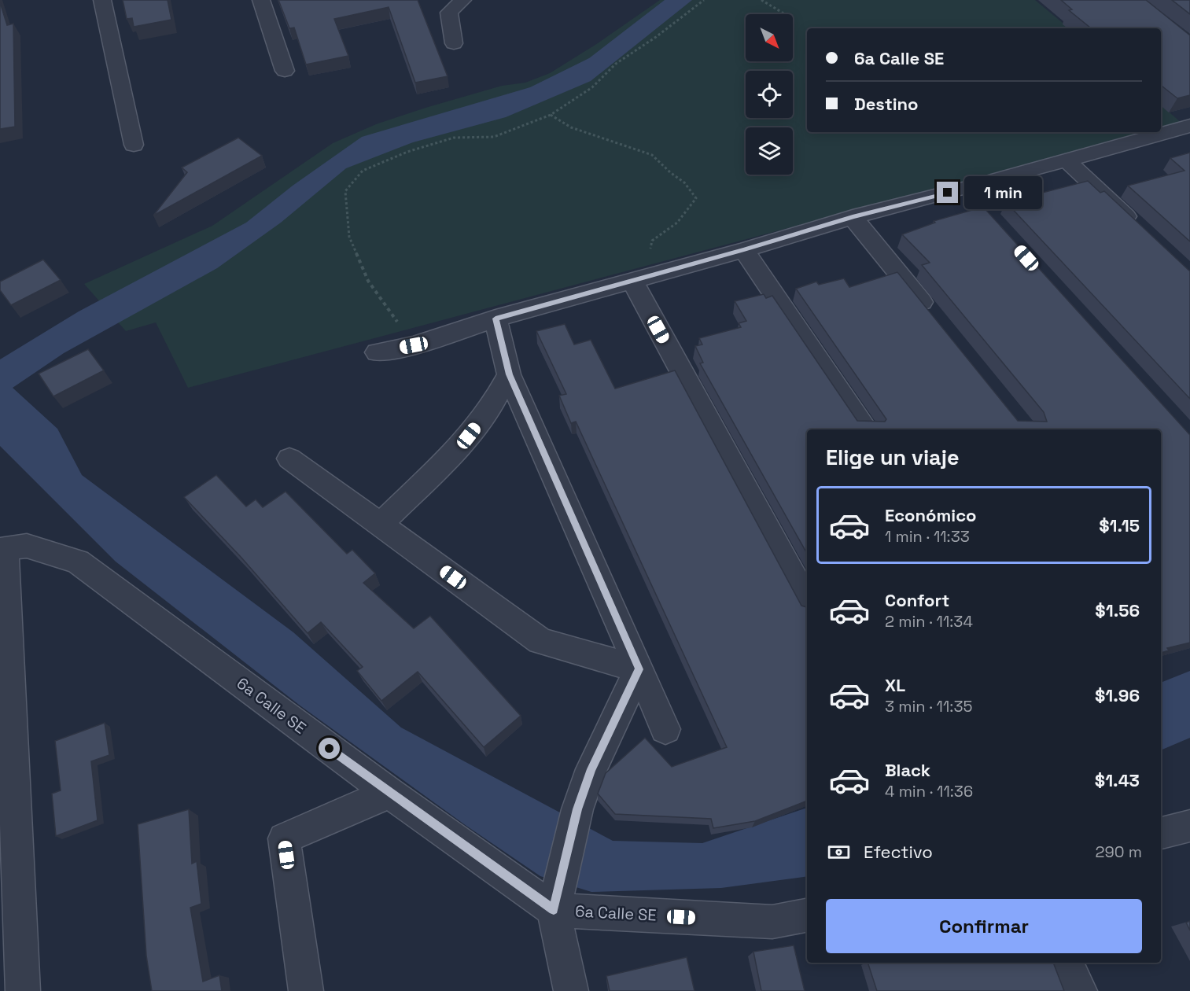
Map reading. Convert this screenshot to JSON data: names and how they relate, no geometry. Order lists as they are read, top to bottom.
{
  "streets": {
    "street": ["6a Calle SE"]
  },
  "north": "bottom right",
  "page": {
    "banner": ["6a Calle SE", "Destino"],
    "bubble": "1 min",
    "heading": "Elige un viaje",
    "list": [
      {
        "name": "Económico",
        "note": "1 min · 11:33",
        "value": "$1.15"
      },
      {
        "name": "Confort",
        "note": "2 min · 11:34",
        "value": "$1.56"
      },
      {
        "name": "XL",
        "note": "3 min · 11:35",
        "value": "$1.96"
      },
      {
        "name": "Black",
        "note": "4 min · 11:36",
        "value": "$1.43"
      }
    ],
    "pay": ["Efectivo", "290 m"],
    "buttons": "Confirmar"
  }
}
